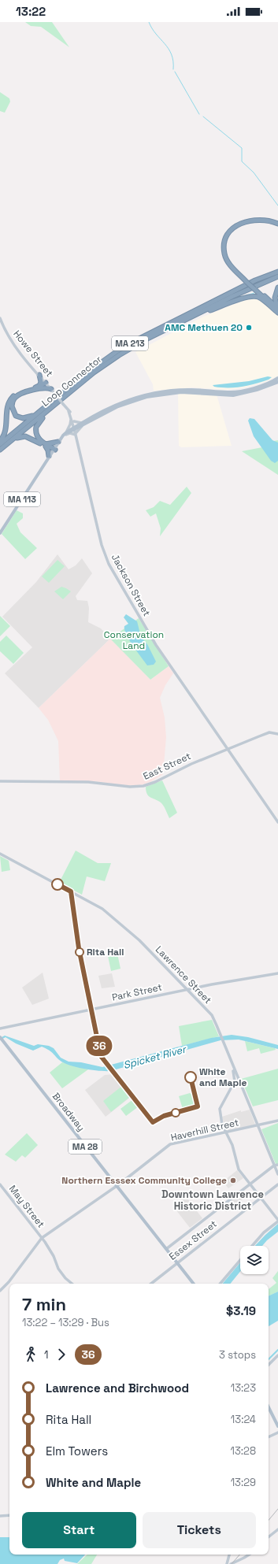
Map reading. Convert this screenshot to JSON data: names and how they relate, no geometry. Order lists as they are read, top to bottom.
{
  "streets": {
    "highway": ["MA 213", "Loop Connector"],
    "main road": [
      "Howe Street",
      "MA 113",
      "Jackson Street",
      "East Street",
      "Lawrence Street",
      "Park Street",
      "Broadway",
      "Haverhill Street",
      "MA 28",
      "May Street",
      "Essex Street"
    ]
  },
  "crossings": [
    ["Howe Street", "MA 113"],
    ["Howe Street", "Jackson Street"],
    ["MA 113", "Jackson Street"],
    ["Jackson Street", "East Street"],
    ["Lawrence Street", "Park Street"],
    ["Lawrence Street", "Haverhill Street"],
    ["Broadway", "Haverhill Street"],
    ["Broadway", "Essex Street"],
    ["Haverhill Street", "May Street"]
  ],
  "districts": ["Downtown Lawrence Historic District"],
  "water": ["Spicket River"],
  "parks": ["Conservation Land"],
  "places": [
    "AMC Methuen 20",
    "Rita Hall",
    "White and Maple",
    "Northern Esssex Community College"
  ],
  "lines": ["bus line 36"],
  "page": {
    "status": "13:22",
    "on_map": "36",
    "heading": ["7 min", "13:22 – 13:29 · Bus", "$3.19"],
    "legs": ["1", "36", "3 stops"],
    "list": [
      {
        "name": "Lawrence and Birchwood",
        "value": "13:23"
      },
      {
        "name": "Rita Hall",
        "value": "13:24"
      },
      {
        "name": "Elm Towers",
        "value": "13:28"
      },
      {
        "name": "White and Maple",
        "value": "13:29"
      }
    ],
    "buttons": ["Start", "Tickets"]
  }
}
